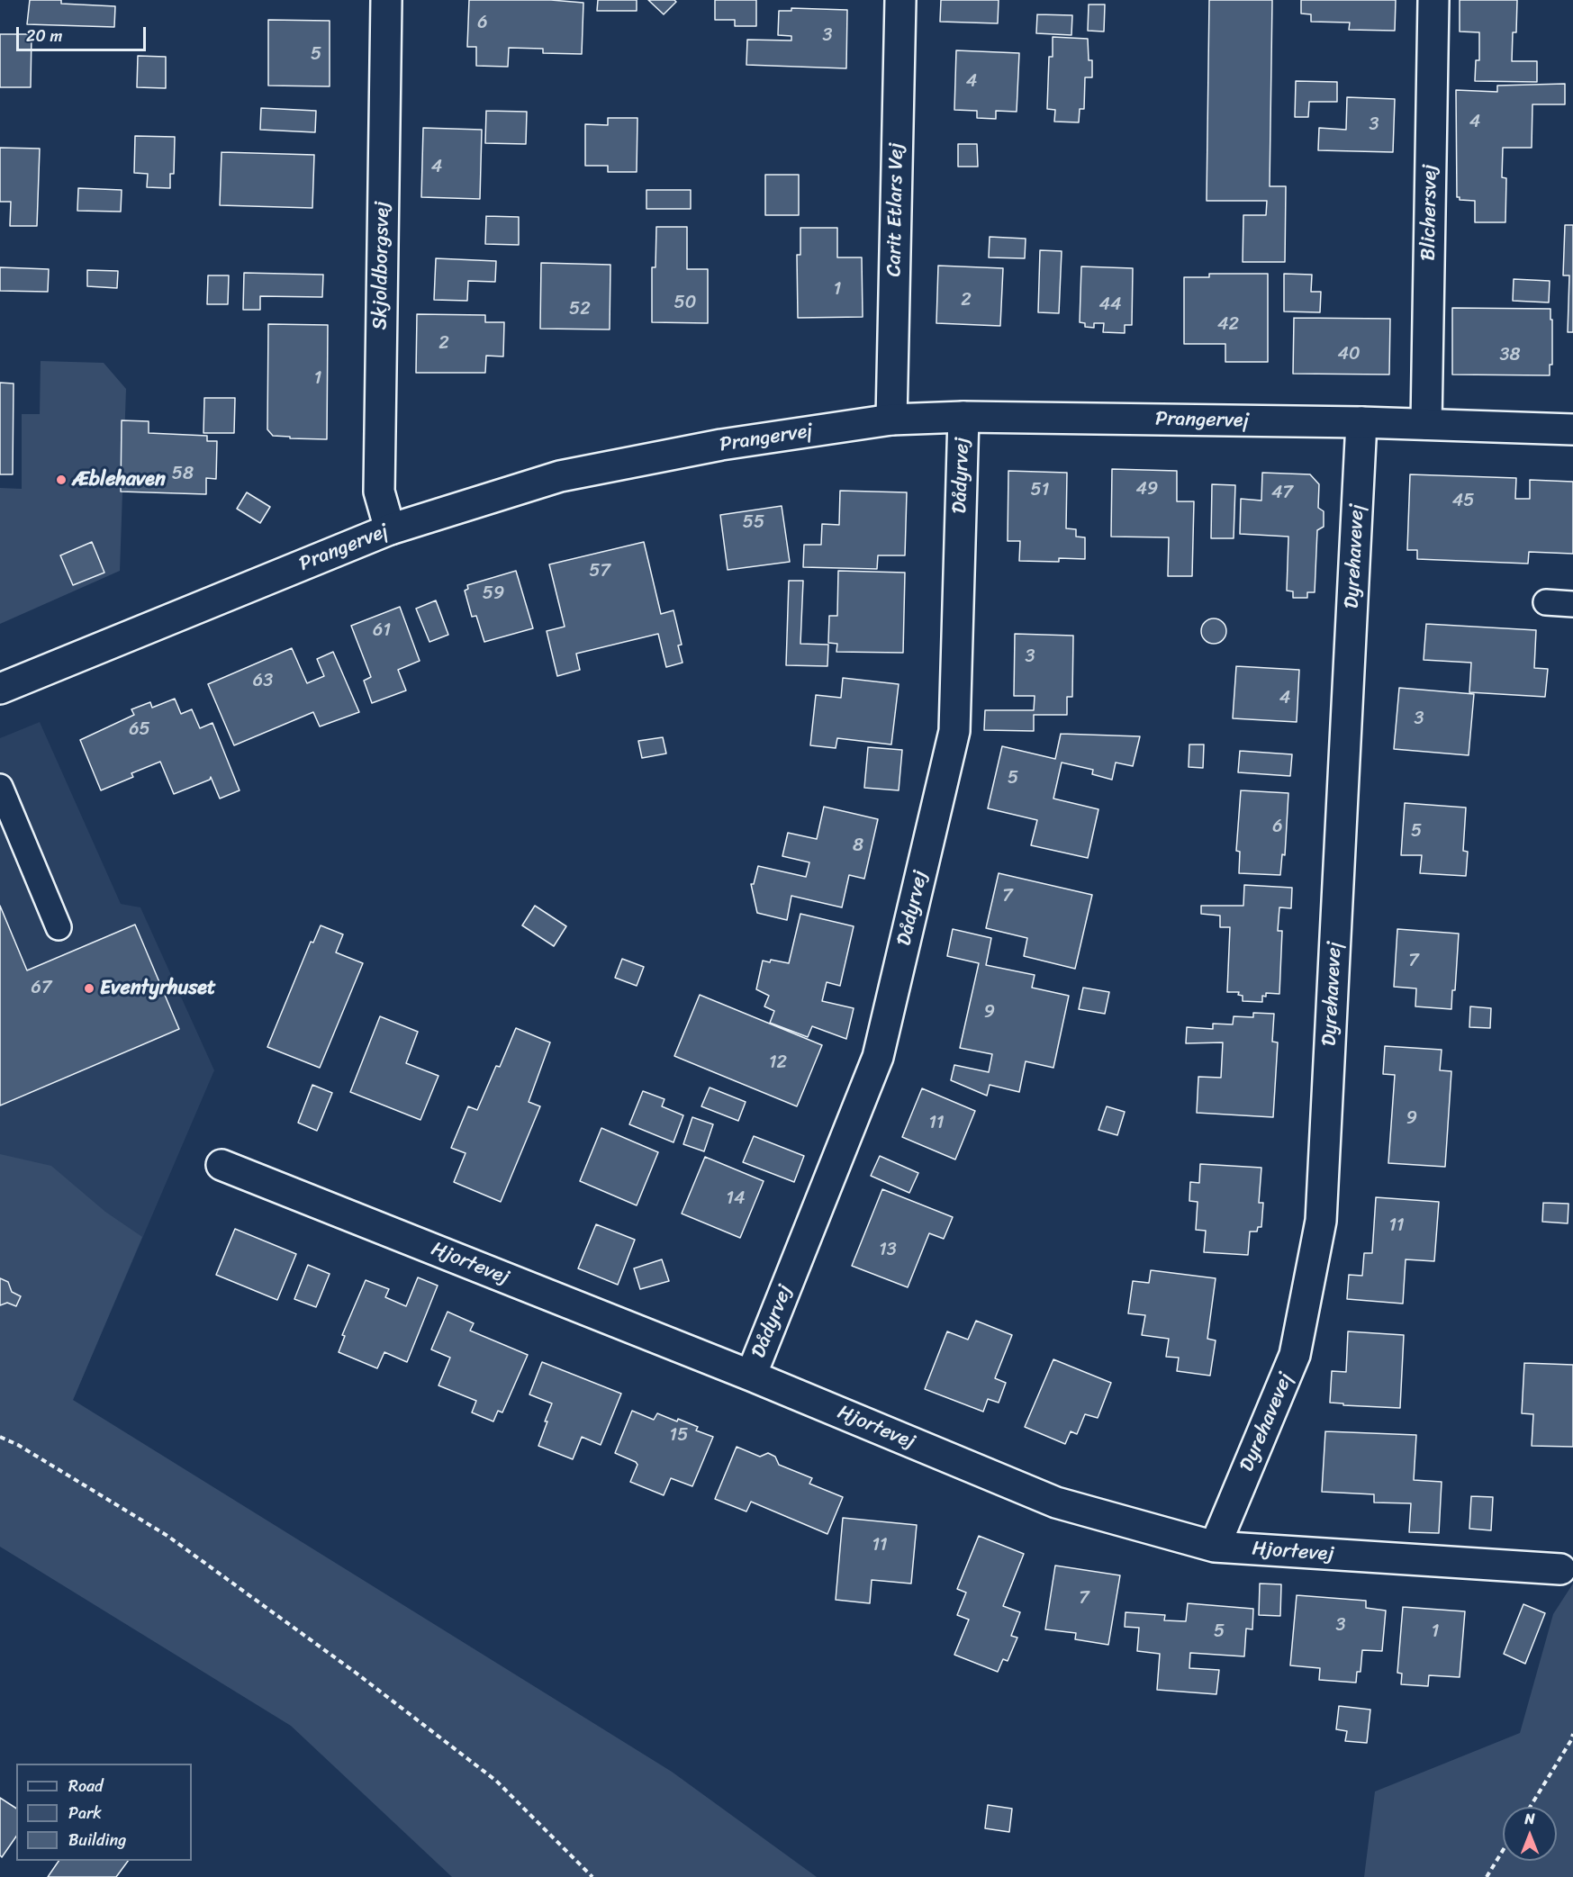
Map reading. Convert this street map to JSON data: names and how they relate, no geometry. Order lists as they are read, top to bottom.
{
  "streets": {
    "street": [
      "Carit Etlars Vej",
      "Blichersvej",
      "Skjoldborgsvej",
      "Prangervej",
      "Dådyrvej",
      "Dyrehavevej",
      "Hjortevej"
    ]
  },
  "crossings": [
    ["Carit Etlars Vej", "Prangervej"],
    ["Blichersvej", "Prangervej"],
    ["Skjoldborgsvej", "Prangervej"],
    ["Prangervej", "Dådyrvej"],
    ["Prangervej", "Dyrehavevej"],
    ["Dådyrvej", "Hjortevej"],
    ["Dyrehavevej", "Hjortevej"]
  ],
  "places": ["Æblehaven", "Eventyrhuset"],
  "house_numbers": [
    "6",
    "3",
    "5",
    "4",
    "4",
    "3",
    "4",
    "1",
    "2",
    "50",
    "44",
    "52",
    "42",
    "2",
    "40",
    "38",
    "1",
    "58",
    "49",
    "51",
    "47",
    "45",
    "55",
    "57",
    "59",
    "61",
    "3",
    "63",
    "4",
    "3",
    "65",
    "5",
    "6",
    "5",
    "8",
    "7",
    "7",
    "67",
    "9",
    "12",
    "9",
    "11",
    "14",
    "11",
    "13",
    "15",
    "11",
    "7",
    "3",
    "5",
    "1"
  ],
  "legend": ["Road", "Park", "Building"],
  "scale_bar": "20 m",
  "north": "top"
}
